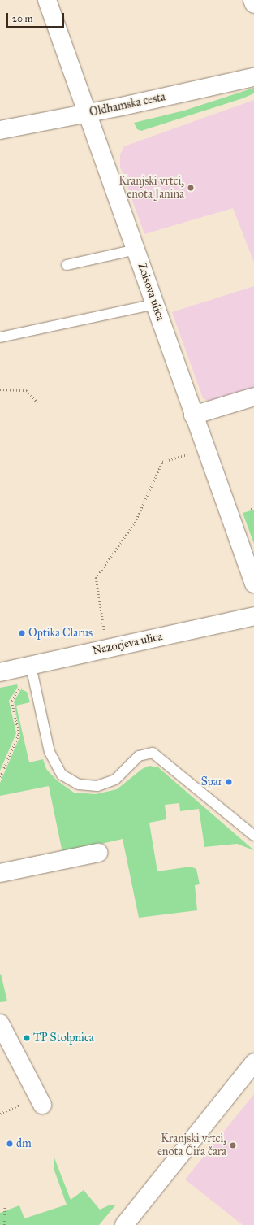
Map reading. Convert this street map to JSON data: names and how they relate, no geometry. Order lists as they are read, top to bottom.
{
  "streets": {
    "street": ["Oldhamska cesta", "Zoisova ulica", "Nazorjeva ulica"]
  },
  "crossings": [
    ["Oldhamska cesta", "Zoisova ulica"]
  ],
  "places": [
    "Kranjski vrtci, enota Janina",
    "Optika Clarus",
    "Spar",
    "TP Stolpnica",
    "dm",
    "Kranjski vrtci, enota Čira čara"
  ],
  "scale_bar": "20 m"
}
